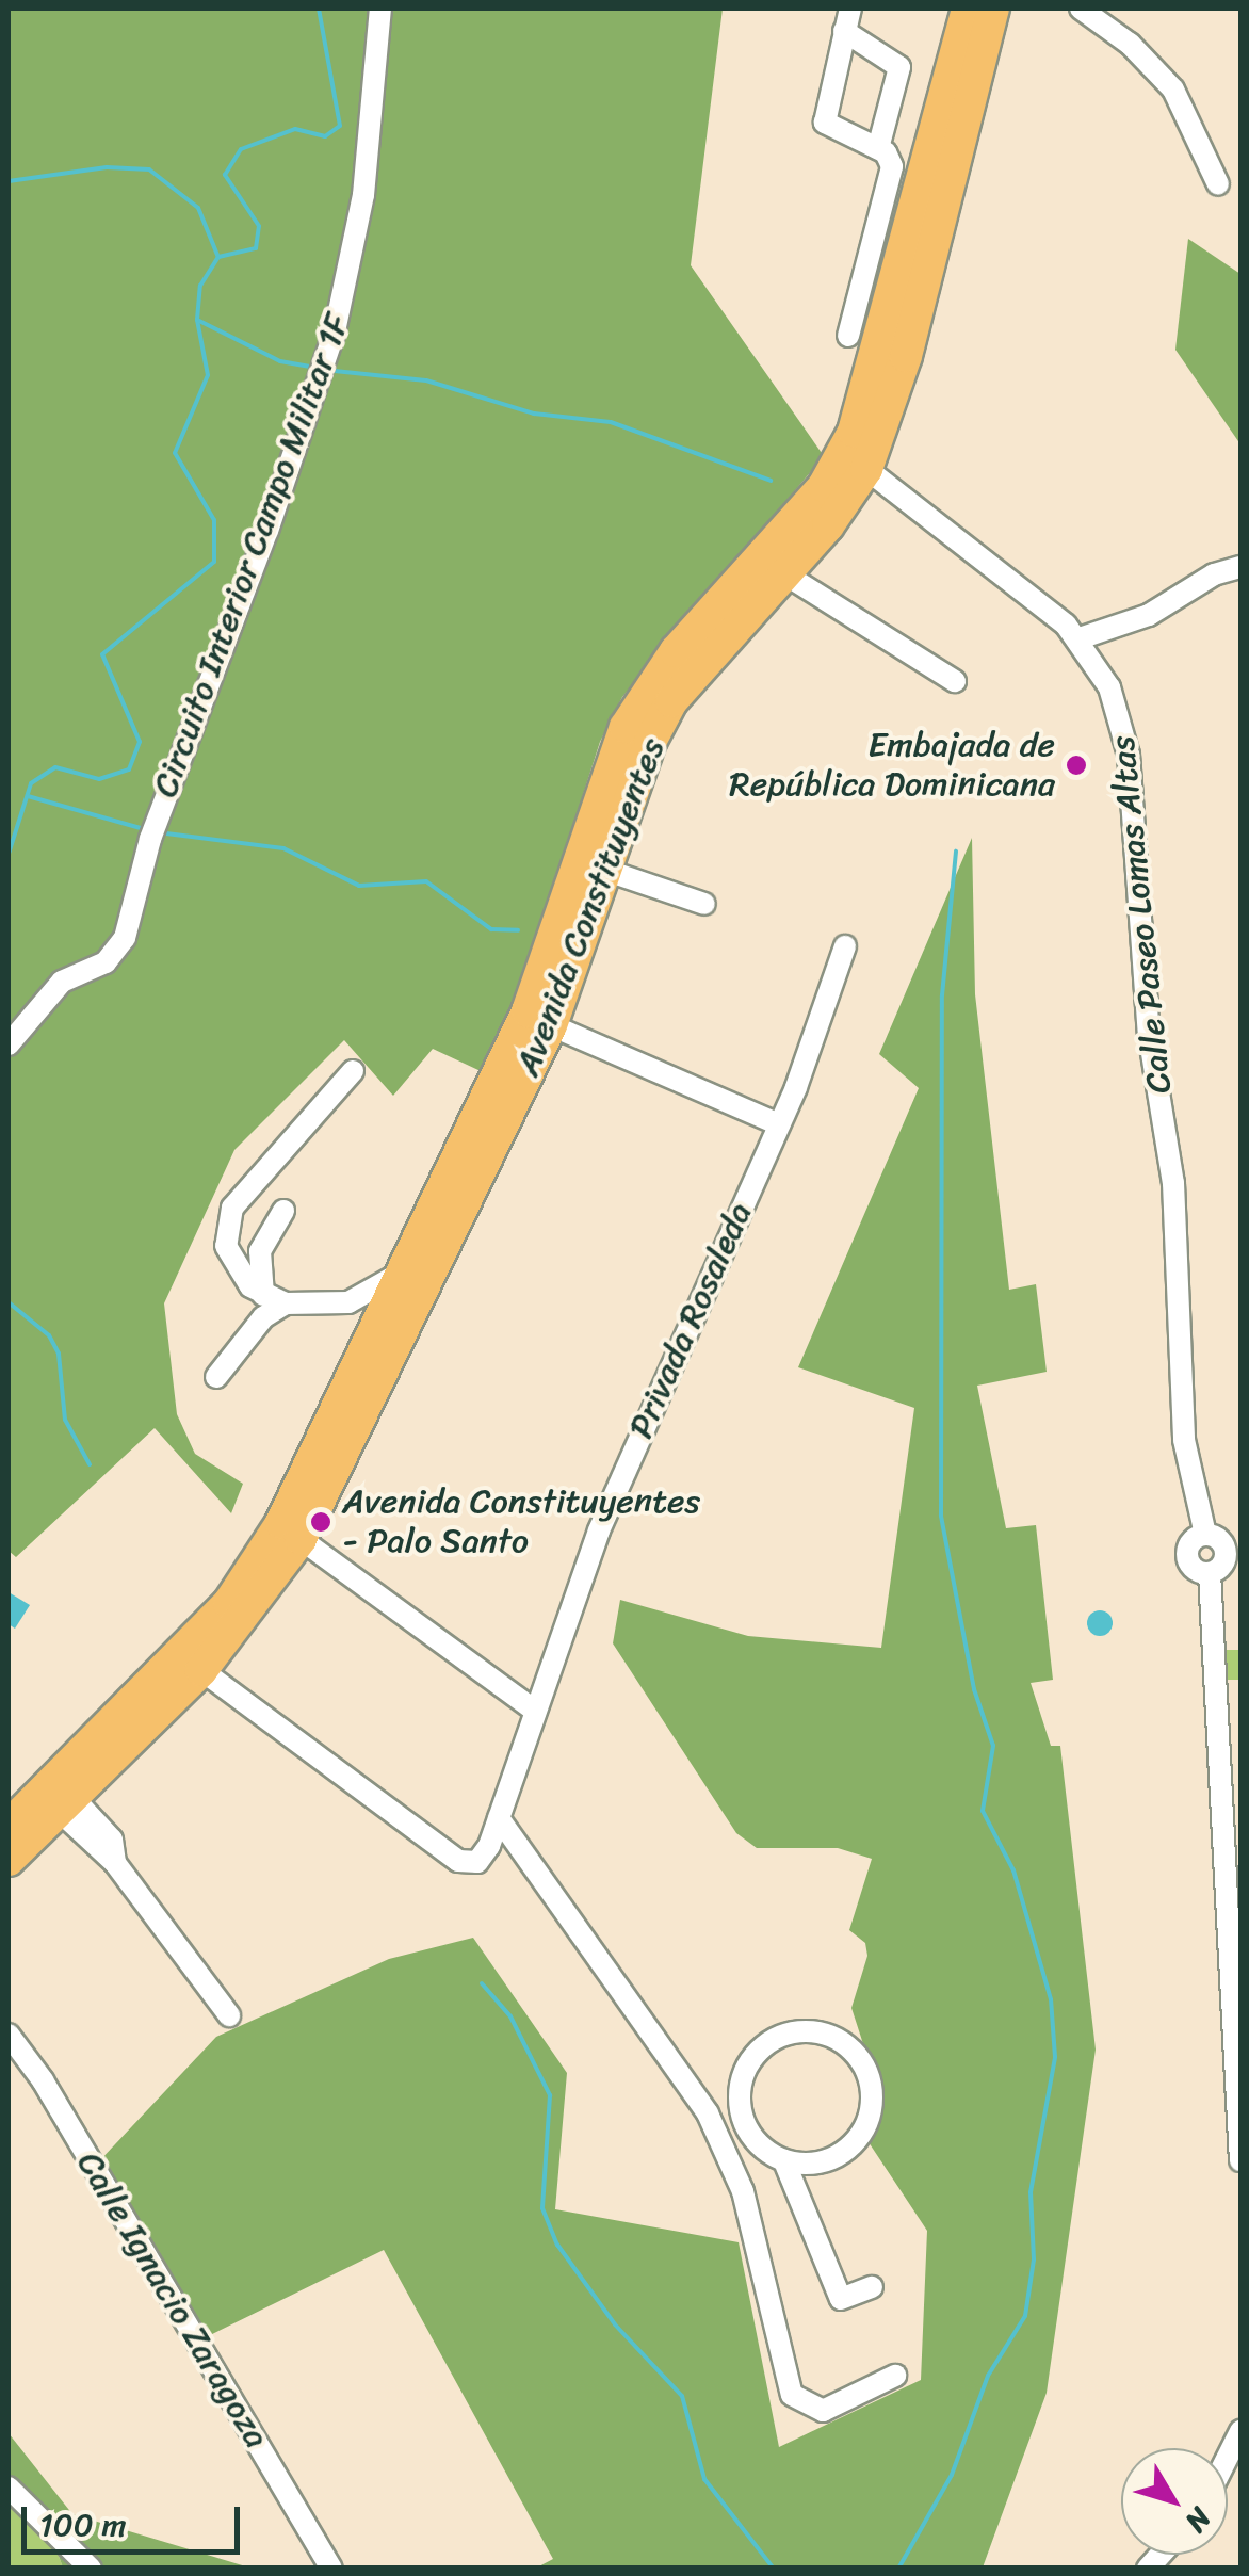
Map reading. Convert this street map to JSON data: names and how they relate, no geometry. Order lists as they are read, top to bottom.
{
  "streets": {
    "highway": ["Avenida Constituyentes"],
    "street": [
      "Circuito Interior Campo Militar 1F",
      "Calle Paseo Lomas Altas",
      "Privada Rosaleda",
      "Calle Ignacio Zaragoza"
    ]
  },
  "crossings": [
    ["Avenida Constituyentes", "Calle Paseo Lomas Altas"],
    ["Avenida Constituyentes", "Privada Rosaleda"]
  ],
  "places": ["Embajada de República Dominicana", "Avenida Constituyentes - Palo Santo"],
  "scale_bar": "100 m",
  "north": "bottom right"
}
